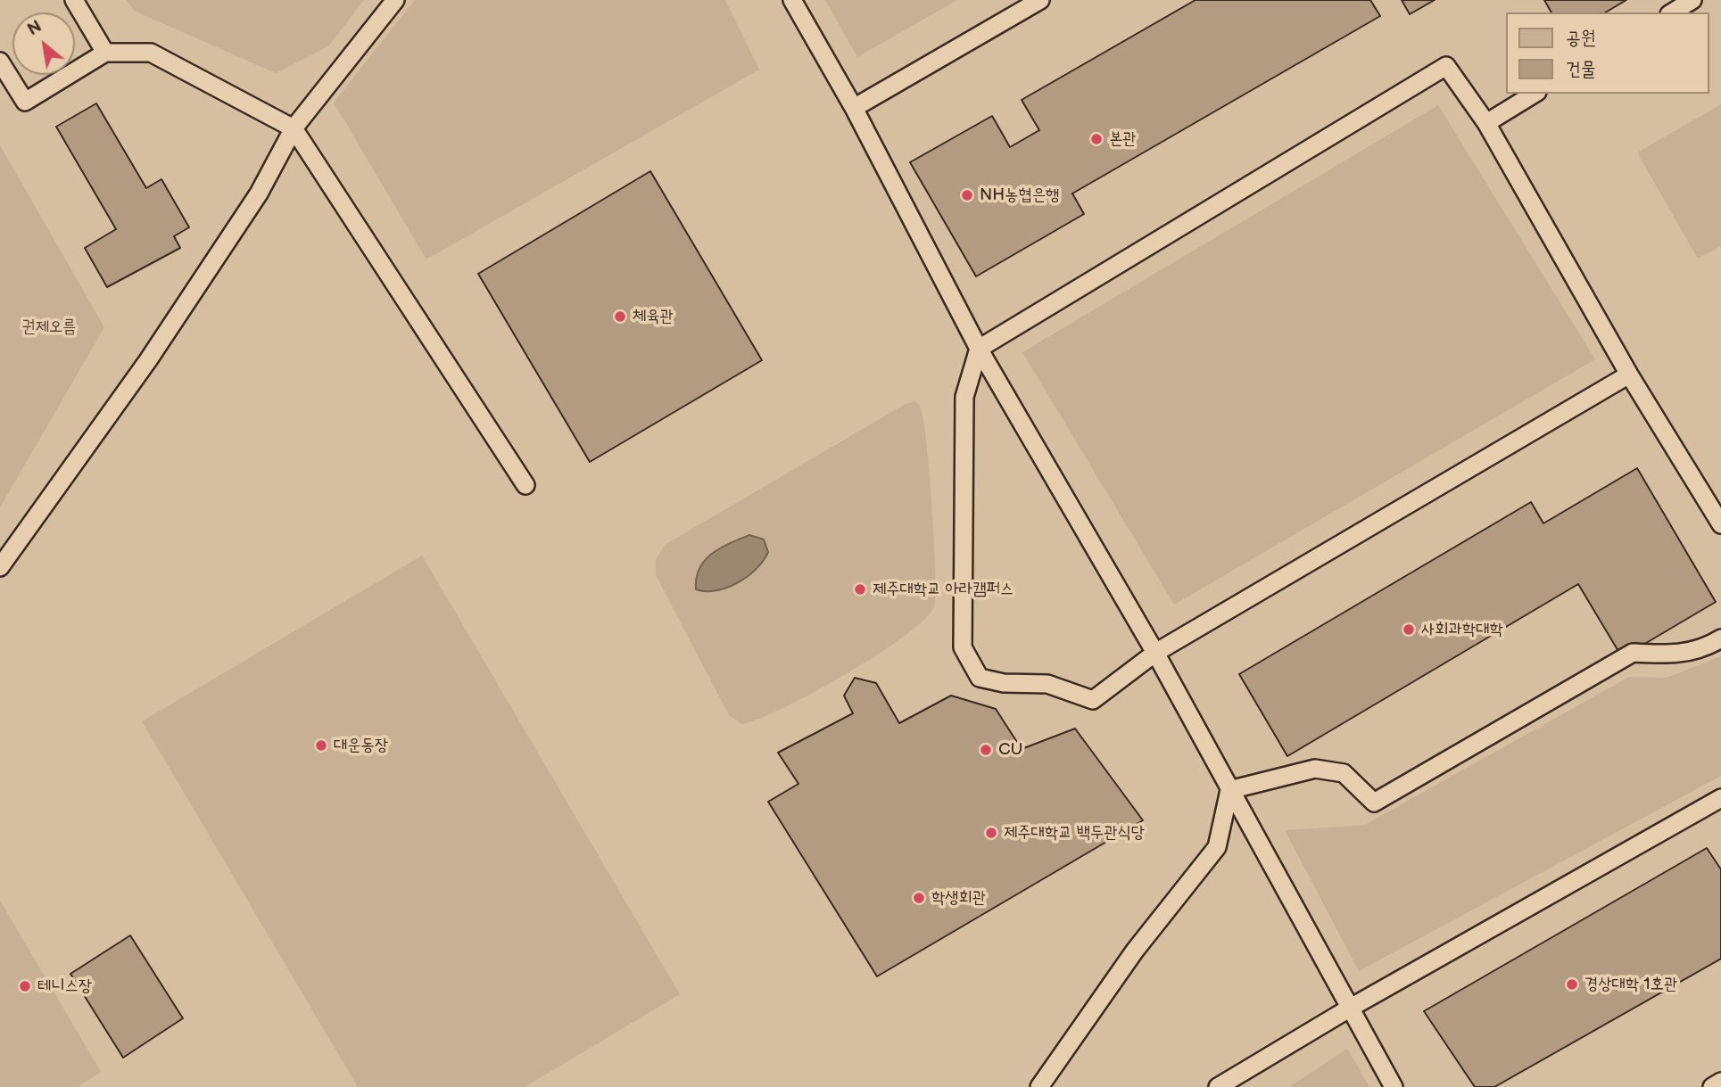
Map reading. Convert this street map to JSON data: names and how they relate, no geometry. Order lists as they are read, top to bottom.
{
  "parks": ["권제오름"],
  "places": [
    "본관",
    "NH농협은행",
    "체육관",
    "제주대학교 아라캠퍼스",
    "사회과학대학",
    "대운동장",
    "CU",
    "제주대학교 백두관식당",
    "학생회관",
    "경상대학 1호관",
    "테니스장"
  ],
  "legend": ["공원", "건물"],
  "north": "top left"
}
